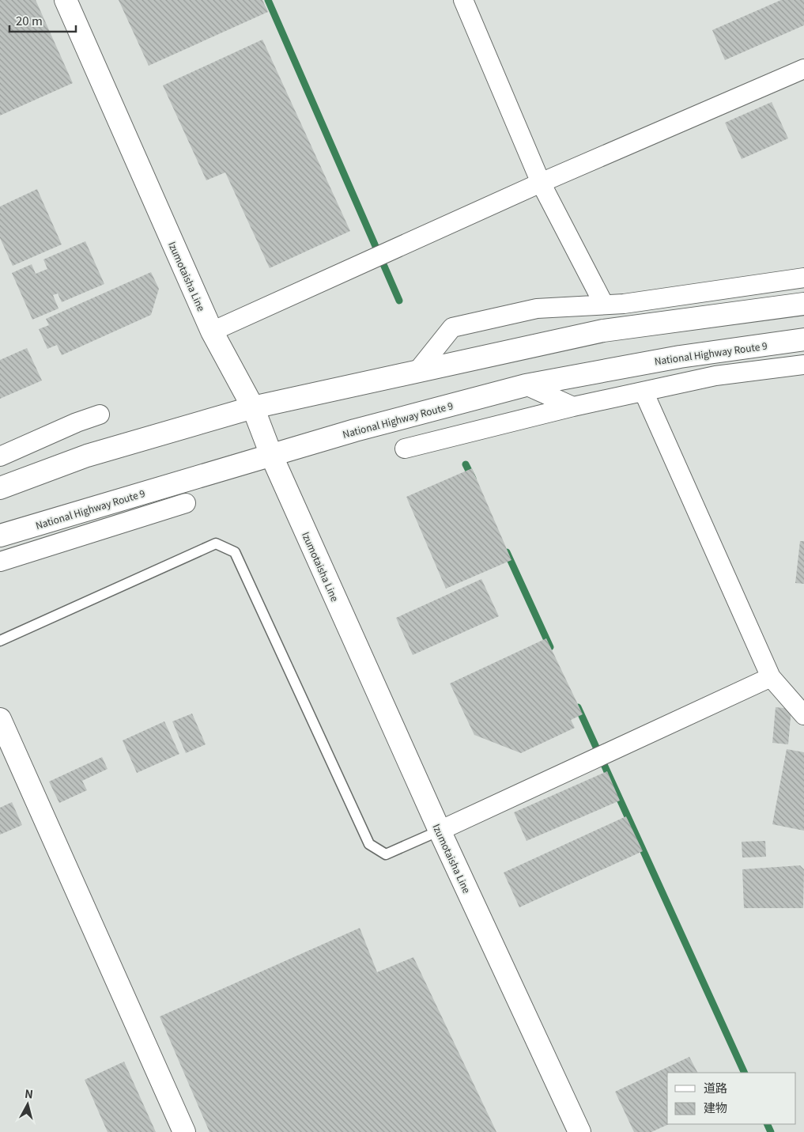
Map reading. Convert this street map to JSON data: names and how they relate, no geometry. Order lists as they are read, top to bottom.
{
  "streets": {
    "main road": ["Izumotaisha Line", "National Highway Route 9"]
  },
  "crossings": [
    ["Izumotaisha Line", "National Highway Route 9"]
  ],
  "legend": ["道路", "建物"],
  "scale_bar": "20 m",
  "north": "top"
}
